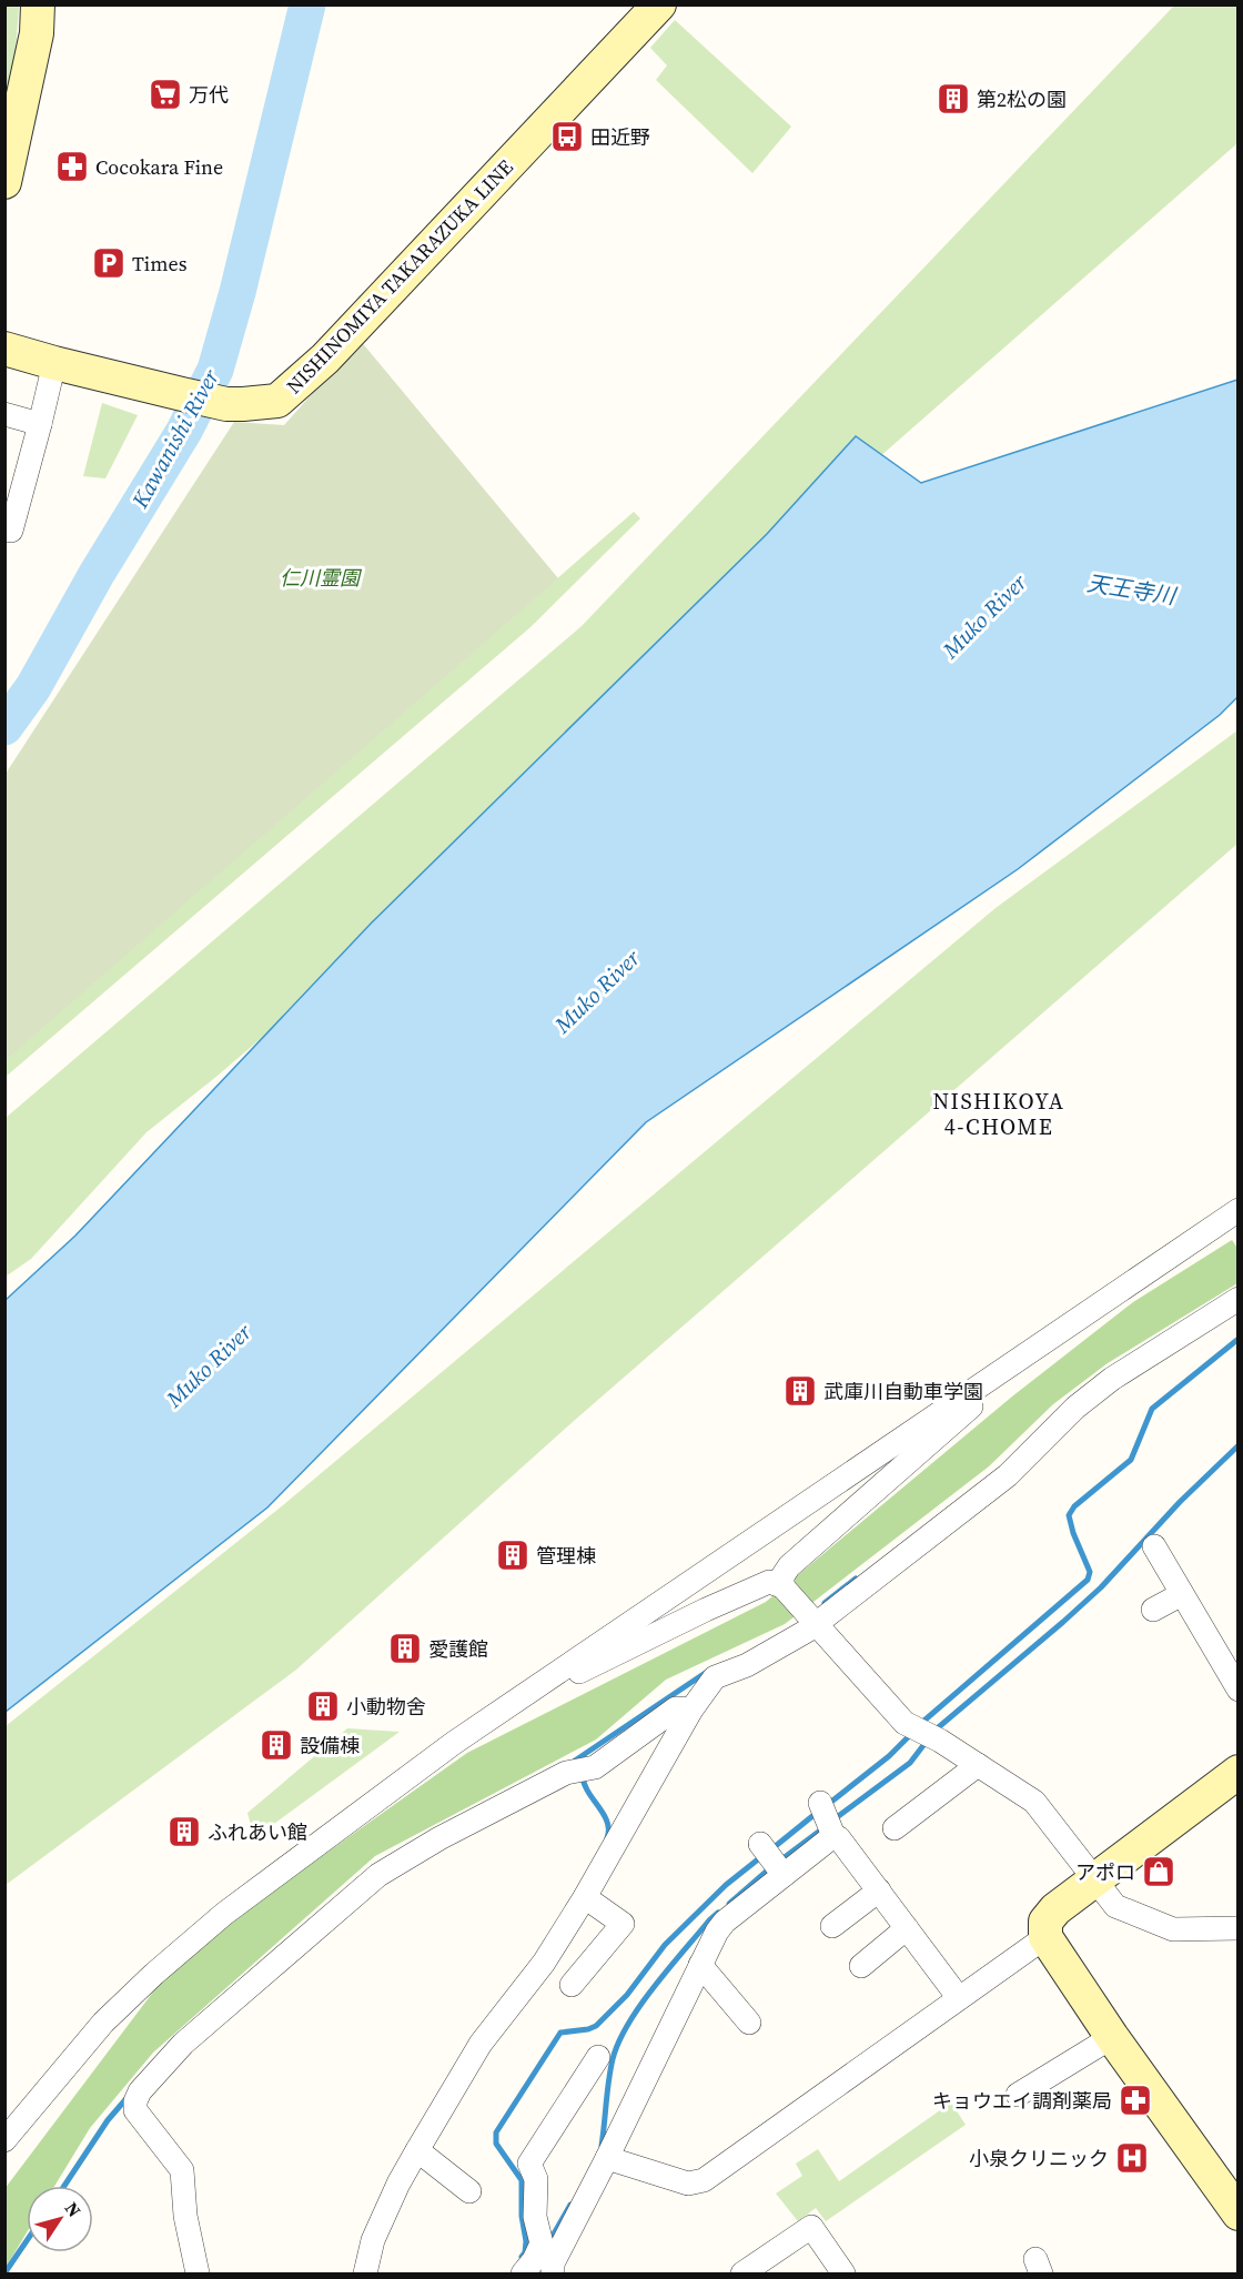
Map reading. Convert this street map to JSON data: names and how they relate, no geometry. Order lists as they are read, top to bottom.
{
  "streets": {
    "main road": ["NISHINOMIYA TAKARAZUKA LINE"]
  },
  "districts": ["NISHIKOYA 4-CHOME"],
  "water": ["Kawanishi River", "天王寺川", "Muko River"],
  "parks": ["仁川霊園"],
  "places": {
    "supermarket": ["万代"],
    "building": [
      "第2松の園",
      "武庫川自動車学園",
      "管理棟",
      "愛護館",
      "小動物舍",
      "設備棟",
      "ふれあい館"
    ],
    "bus stop": ["田近野"],
    "pharmacy": ["Cocokara Fine", "キョウエイ調剤薬局"],
    "parking": ["Times"],
    "shop": ["アポロ"],
    "hospital": ["小泉クリニック"]
  },
  "north": "top right"
}
